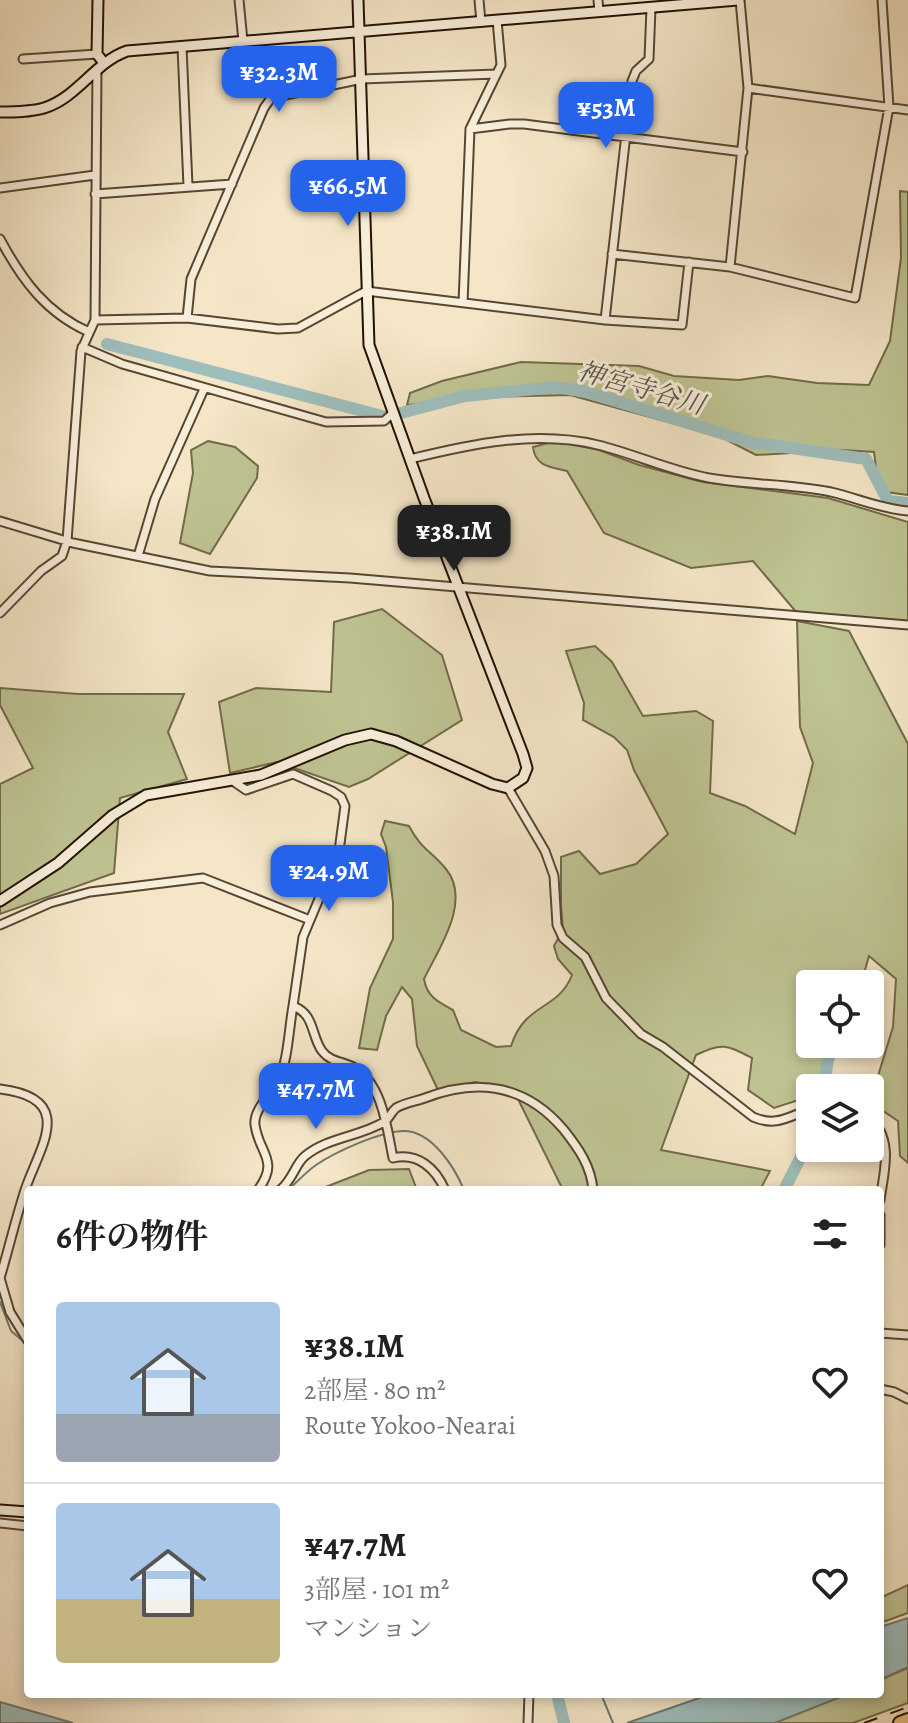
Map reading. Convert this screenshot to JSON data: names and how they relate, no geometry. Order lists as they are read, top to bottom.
{
  "water": ["神宮寺谷川"],
  "page": {
    "price": [
      "¥32.3M",
      "¥53M",
      "¥66.5M",
      "¥38.1M",
      "¥24.9M",
      "¥47.7M"
    ],
    "heading": "6件の物件",
    "list": [
      {
        "name": "¥38.1M",
        "note": "2部屋 · 80 m² · Route Yokoo-Nearai"
      },
      {
        "name": "¥47.7M",
        "note": "3部屋 · 101 m² · マンション"
      }
    ]
  }
}
